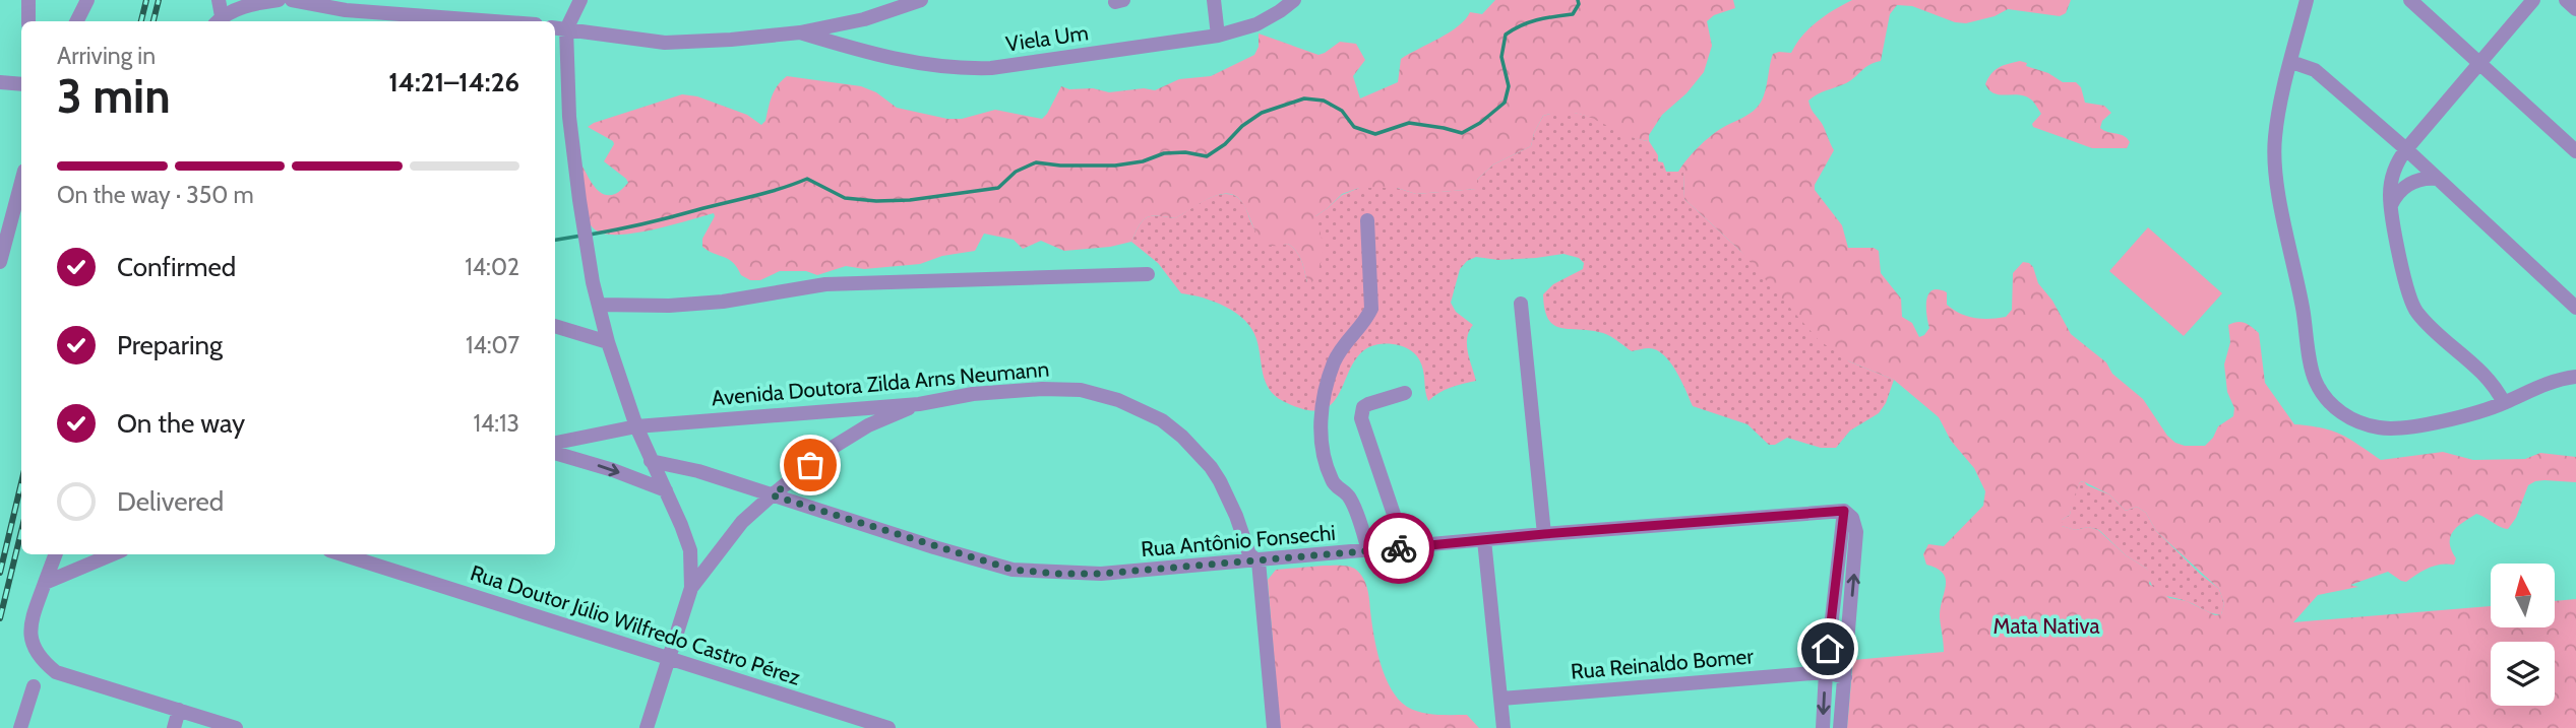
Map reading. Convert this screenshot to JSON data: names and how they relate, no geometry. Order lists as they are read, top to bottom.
{
  "streets": {
    "street": [
      "Viela Um",
      "Avenida Doutora Zilda Arns Neumann",
      "Rua Antônio Fonsechi",
      "Rua Doutor Júlio Wilfredo Castro Pérez",
      "Rua Reinaldo Bomer"
    ]
  },
  "crossings": [
    ["Avenida Doutora Zilda Arns Neumann", "Rua Antônio Fonsechi"]
  ],
  "parks": ["Mata Nativa"],
  "north": "top",
  "page": {
    "heading": ["3 min", "Arriving in", "14:21–14:26"],
    "bar": "On the way · 350 m",
    "list": [
      ["Confirmed", "14:02"],
      ["Preparing", "14:07"],
      ["On the way", "14:13"],
      "Delivered"
    ]
  }
}
